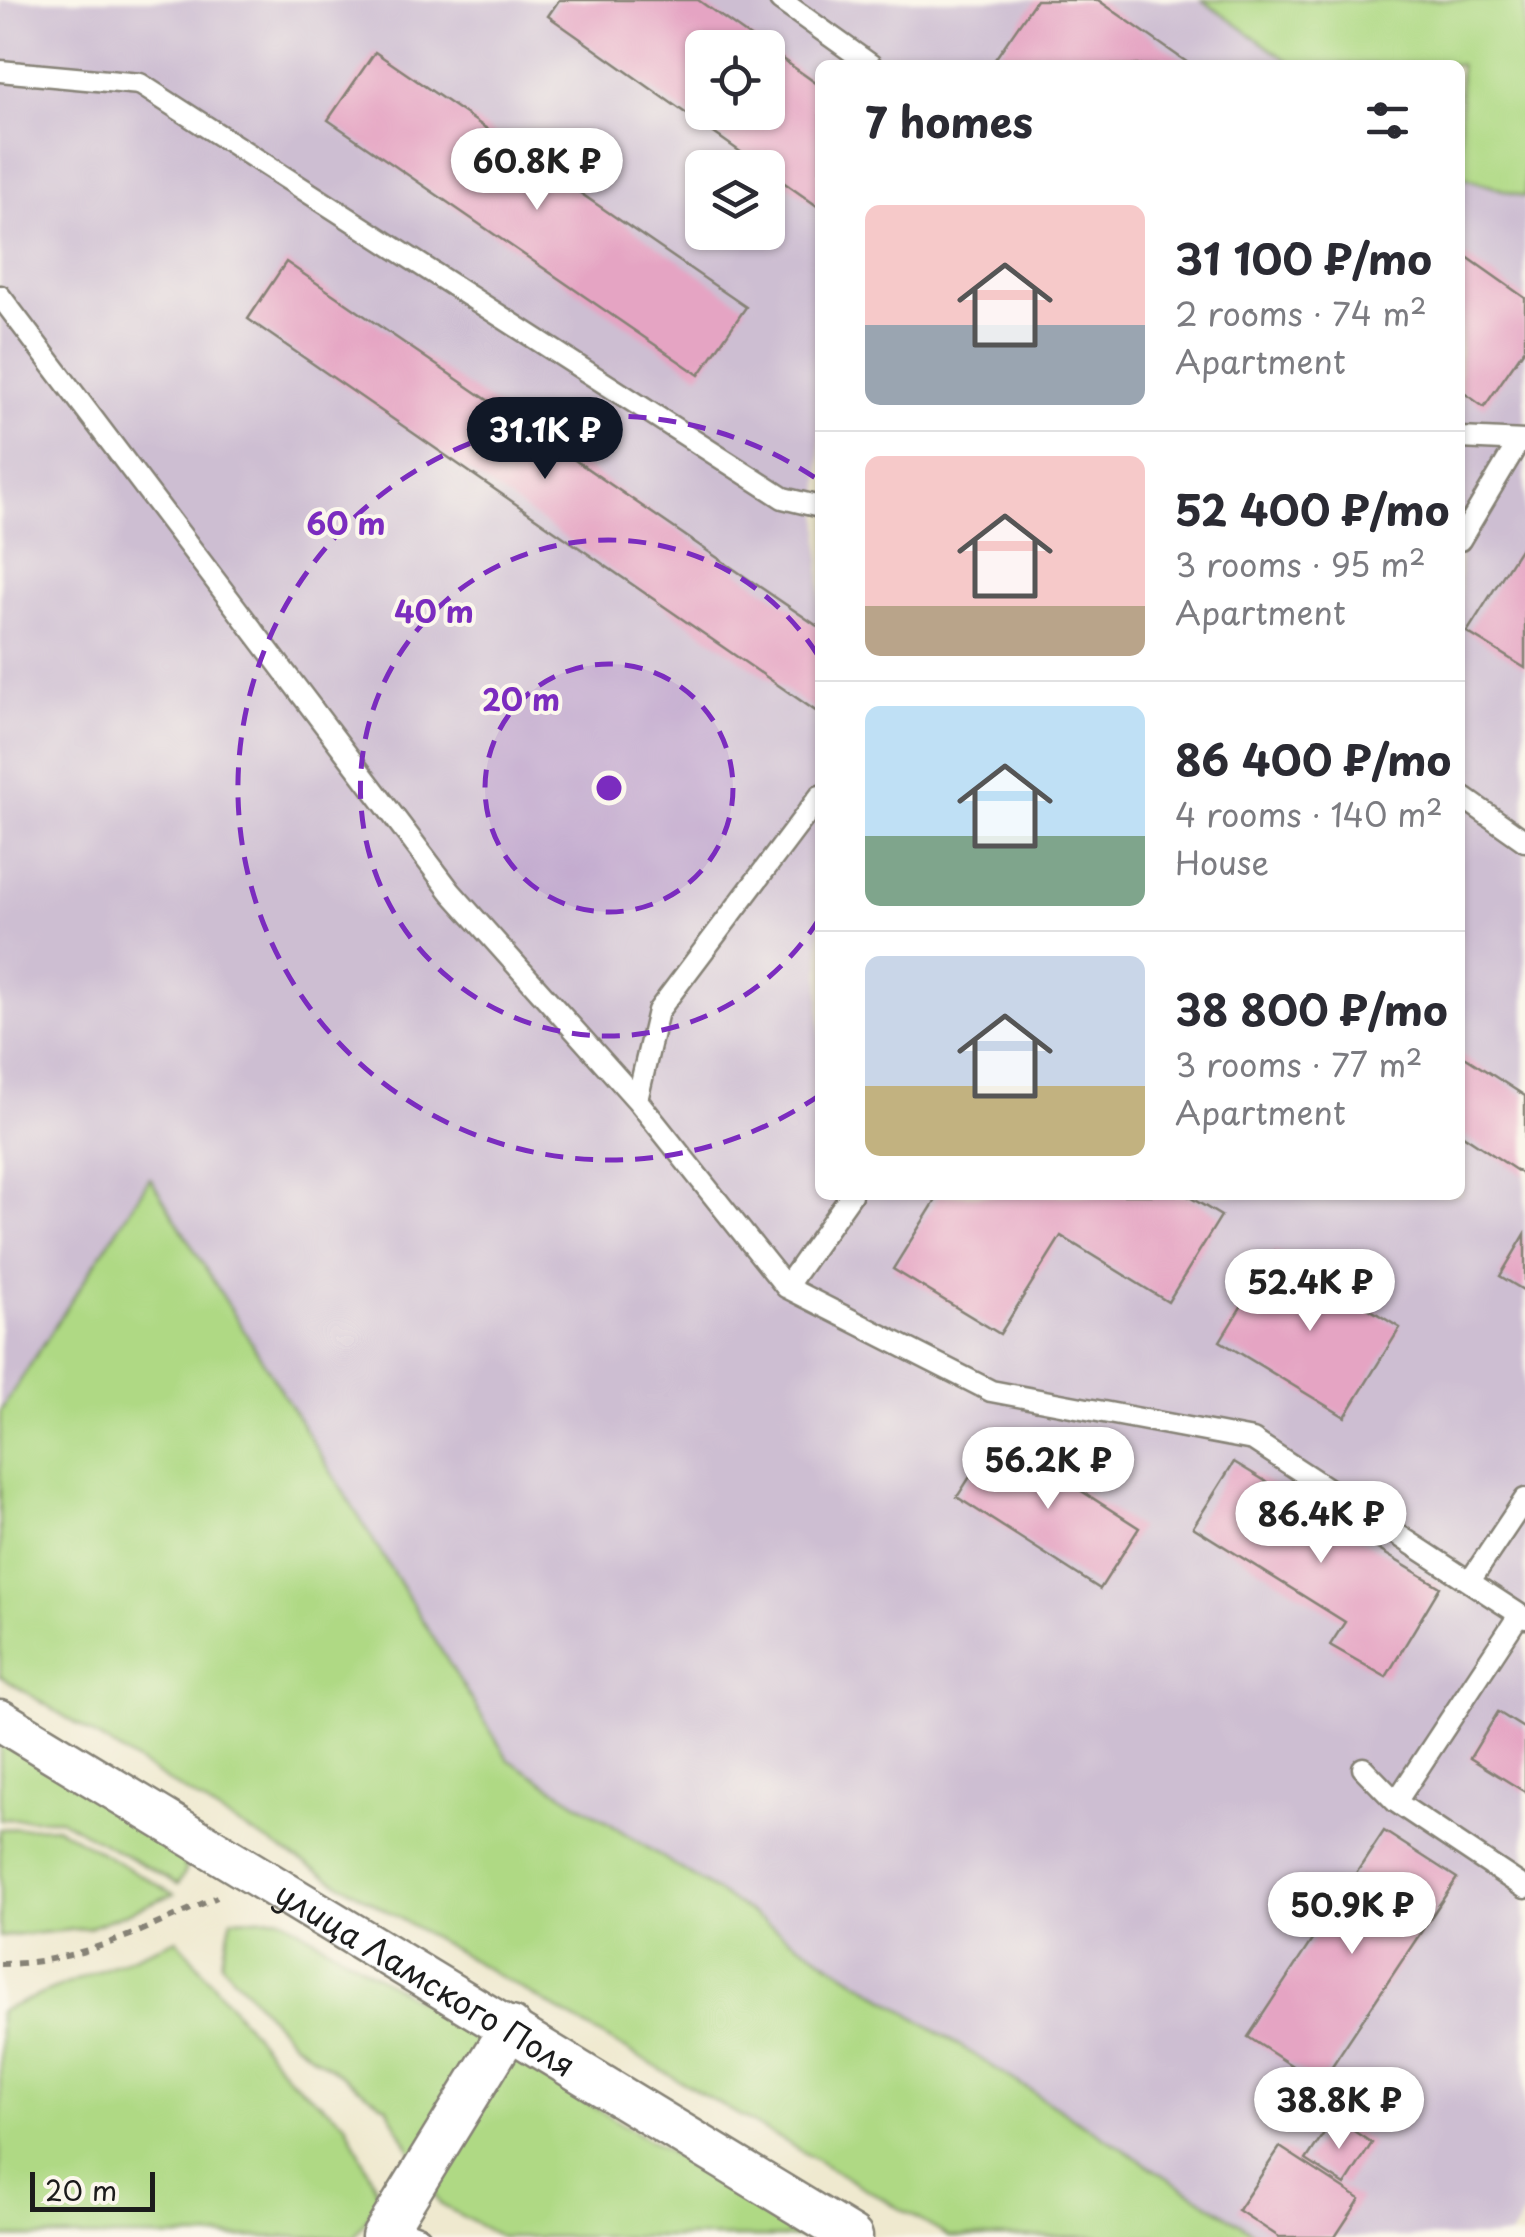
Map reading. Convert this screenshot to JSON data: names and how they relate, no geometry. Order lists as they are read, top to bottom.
{
  "streets": {
    "street": ["улица Ламского Поля"]
  },
  "scale_bar": "20 m",
  "page": {
    "heading": "7 homes",
    "price": [
      "60.8K ₽",
      "31.1K ₽",
      "52.4K ₽",
      "56.2K ₽",
      "86.4K ₽",
      "50.9K ₽",
      "38.8K ₽"
    ],
    "list": [
      {
        "name": "31 100 ₽/mo",
        "note": "2 rooms · 74 m² · Apartment"
      },
      {
        "name": "52 400 ₽/mo",
        "note": "3 rooms · 95 m² · Apartment"
      },
      {
        "name": "86 400 ₽/mo",
        "note": "4 rooms · 140 m² · House"
      },
      {
        "name": "38 800 ₽/mo",
        "note": "3 rooms · 77 m² · Apartment"
      }
    ],
    "scale": "20 m"
  },
  "rings": ["60 m", "40 m", "20 m"]
}
